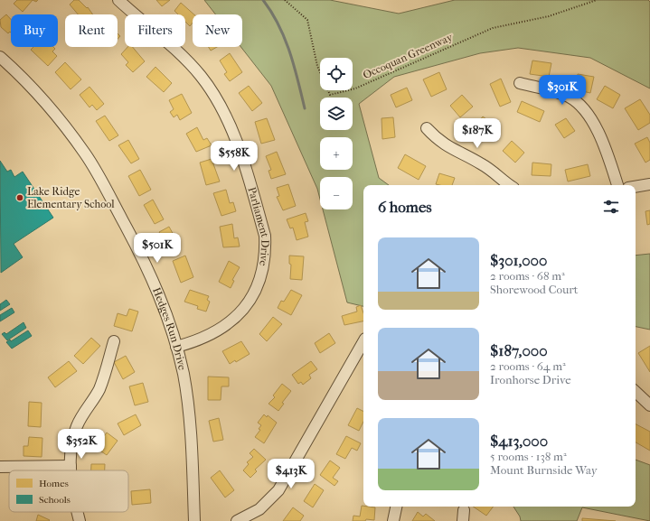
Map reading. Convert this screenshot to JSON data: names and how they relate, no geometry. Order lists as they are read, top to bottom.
{
  "streets": {
    "street": ["Parliament Drive", "Hedges Run Drive"],
    "path": ["Occoquan Greenway"]
  },
  "crossings": [
    ["Parliament Drive", "Hedges Run Drive"]
  ],
  "places": ["Lake Ridge Elementary School"],
  "legend": ["Homes", "Schools"],
  "page": {
    "chip": [
      "Buy",
      "Rent",
      "Filters",
      "New"
    ],
    "map_buttons": ["+", "−"],
    "price": [
      "$301K",
      "$187K",
      "$558K",
      "$501K",
      "$352K",
      "$413K"
    ],
    "heading": "6 homes",
    "list": [
      {
        "name": "$301,000",
        "note": "2 rooms · 68 m² · Shorewood Court"
      },
      {
        "name": "$187,000",
        "note": "2 rooms · 64 m² · Ironhorse Drive"
      },
      {
        "name": "$413,000",
        "note": "5 rooms · 138 m² · Mount Burnside Way"
      }
    ]
  }
}
